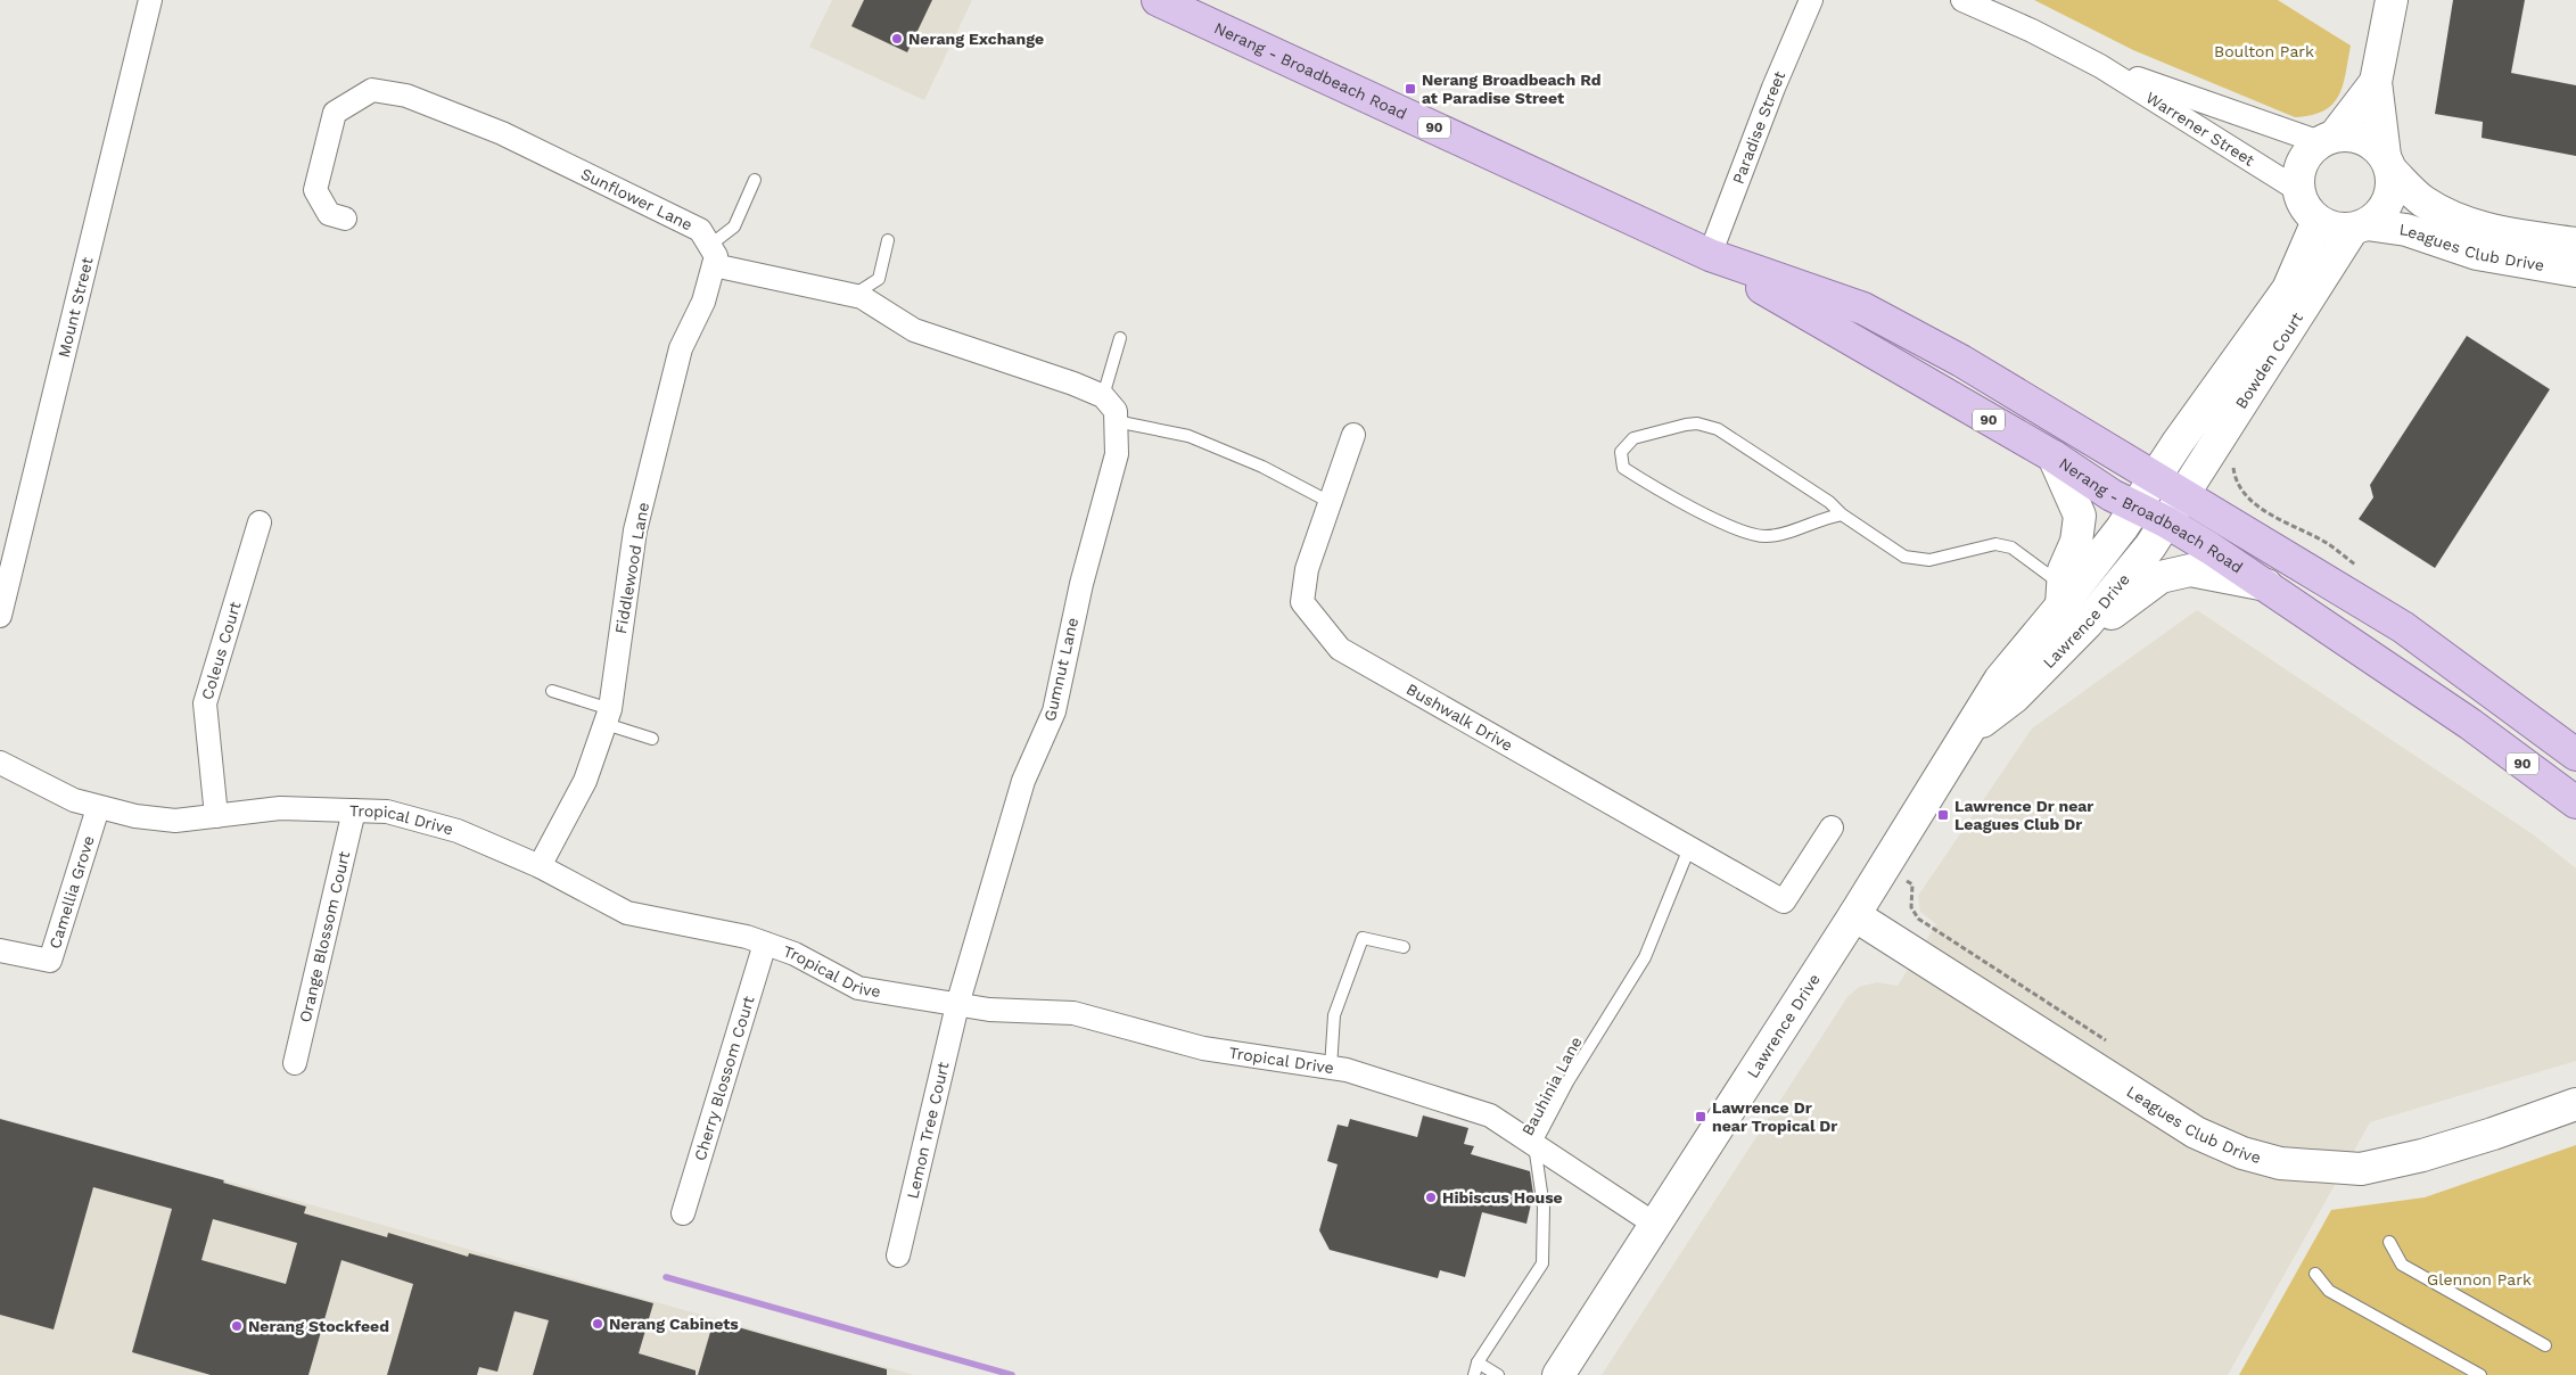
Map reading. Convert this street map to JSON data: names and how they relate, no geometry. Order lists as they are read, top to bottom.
{
  "streets": {
    "main road": ["Nerang - Broadbeach Road", "90"],
    "street": [
      "Paradise Street",
      "Warrener Street",
      "Sunflower Lane",
      "Leagues Club Drive",
      "Mount Street",
      "Bowden Court",
      "Fiddlewood Lane",
      "Lawrence Drive",
      "Coleus Court",
      "Gumnut Lane",
      "Bushwalk Drive",
      "Tropical Drive",
      "Camellia Grove",
      "Orange Blossom Court",
      "Cherry Blossom Court",
      "Lemon Tree Court"
    ],
    "lane": ["Bauhinia Lane"]
  },
  "crossings": [
    ["Nerang - Broadbeach Road", "Paradise Street"],
    ["Nerang - Broadbeach Road", "Bowden Court"],
    ["Nerang - Broadbeach Road", "Lawrence Drive"],
    ["Warrener Street", "Leagues Club Drive"],
    ["Warrener Street", "Bowden Court"],
    ["Sunflower Lane", "Fiddlewood Lane"],
    ["Leagues Club Drive", "Bowden Court"],
    ["Leagues Club Drive", "Lawrence Drive"],
    ["Bowden Court", "Lawrence Drive"],
    ["Fiddlewood Lane", "Tropical Drive"],
    ["Lawrence Drive", "Tropical Drive"],
    ["Coleus Court", "Tropical Drive"],
    ["Gumnut Lane", "Tropical Drive"],
    ["Gumnut Lane", "Lemon Tree Court"],
    ["Bushwalk Drive", "Bauhinia Lane"],
    ["Tropical Drive", "Camellia Grove"],
    ["Tropical Drive", "Orange Blossom Court"],
    ["Tropical Drive", "Cherry Blossom Court"],
    ["Tropical Drive", "Bauhinia Lane"],
    ["Tropical Drive", "Lemon Tree Court"]
  ],
  "parks": ["Boulton Park", "Glennon Park"],
  "places": {
    "other": [
      "Nerang Exchange",
      "Hibiscus House",
      "Nerang Cabinets",
      "Nerang Stockfeed"
    ],
    "transit": ["Nerang Broadbeach Rd at Paradise Street", "Lawrence Dr near Leagues Club Dr", "Lawrence Dr near Tropical Dr"]
  }
}
